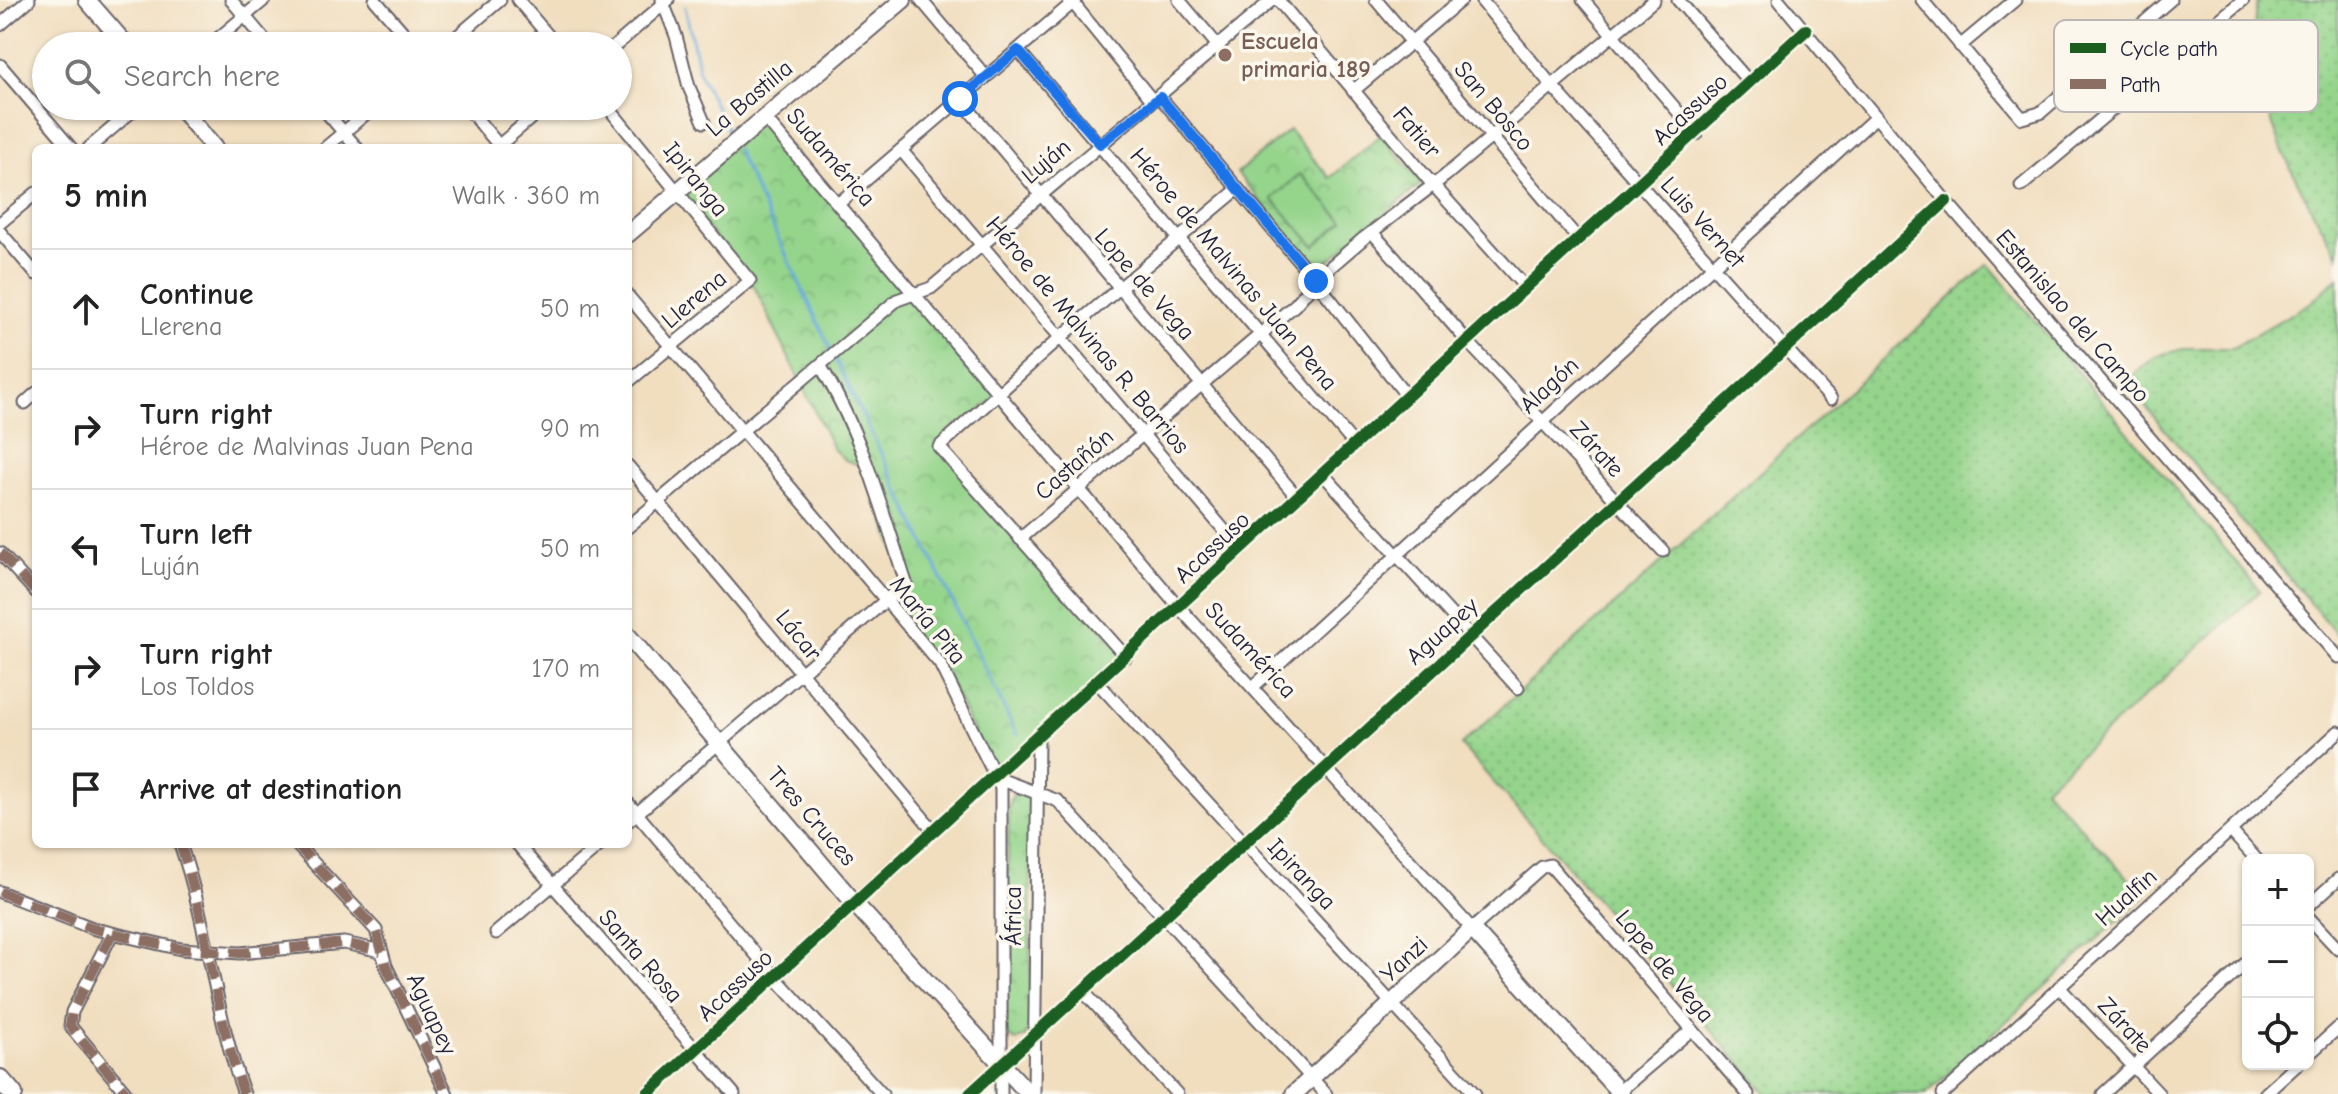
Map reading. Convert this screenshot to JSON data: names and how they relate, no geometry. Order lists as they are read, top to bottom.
{
  "streets": {
    "street": [
      "La Bastilla",
      "San Bosco",
      "Acassuso",
      "Fatier",
      "Sudamérica",
      "Luján",
      "Ipiranga",
      "Luis Vernet",
      "Héroe de Malvinas Juan Pena",
      "Lope de Vega",
      "Llerena",
      "Estanislao del Campo",
      "Héroe de Malvinas R. Barrios",
      "Alagón",
      "Zárate",
      "Castañón",
      "María Pita",
      "Aguapey",
      "Lácar",
      "Tres Cruces",
      "Hualfin",
      "África",
      "Santa Rosa",
      "Yanzi"
    ]
  },
  "crossings": [
    ["La Bastilla", "Sudamérica"],
    ["La Bastilla", "Ipiranga"],
    ["San Bosco", "Acassuso"],
    ["San Bosco", "Castañón"],
    ["Acassuso", "Fatier"],
    ["Acassuso", "Sudamérica"],
    ["Acassuso", "Ipiranga"],
    ["Acassuso", "Luis Vernet"],
    ["Acassuso", "Héroe de Malvinas Juan Pena"],
    ["Acassuso", "Lope de Vega"],
    ["Acassuso", "Estanislao del Campo"],
    ["Acassuso", "Héroe de Malvinas R. Barrios"],
    ["Acassuso", "Zárate"],
    ["Acassuso", "María Pita"],
    ["Acassuso", "Lácar"],
    ["Acassuso", "Tres Cruces"],
    ["Acassuso", "África"],
    ["Acassuso", "Santa Rosa"],
    ["Fatier", "Castañón"],
    ["Sudamérica", "Luján"],
    ["Sudamérica", "Alagón"],
    ["Sudamérica", "Castañón"],
    ["Sudamérica", "Aguapey"],
    ["Sudamérica", "Yanzi"],
    ["Luján", "Héroe de Malvinas Juan Pena"],
    ["Luján", "Lope de Vega"],
    ["Luján", "Héroe de Malvinas R. Barrios"],
    ["Ipiranga", "Llerena"],
    ["Ipiranga", "Aguapey"],
    ["Ipiranga", "Yanzi"],
    ["Luis Vernet", "Alagón"],
    ["Luis Vernet", "Castañón"],
    ["Luis Vernet", "Aguapey"],
    ["Héroe de Malvinas Juan Pena", "Castañón"],
    ["Lope de Vega", "Castañón"],
    ["Lope de Vega", "Yanzi"],
    ["Llerena", "María Pita"],
    ["Estanislao del Campo", "Alagón"],
    ["Estanislao del Campo", "Aguapey"],
    ["Héroe de Malvinas R. Barrios", "Castañón"],
    ["Alagón", "Zárate"],
    ["Zárate", "Castañón"],
    ["Zárate", "Aguapey"],
    ["Zárate", "Hualfin"],
    ["María Pita", "África"],
    ["Aguapey", "Tres Cruces"],
    ["Aguapey", "África"],
    ["Tres Cruces", "África"]
  ],
  "places": ["Escuela primaria 189"],
  "legend": ["Cycle path", "Path"],
  "page": {
    "search": "Search here",
    "heading": ["5 min", "Walk · 360 m"],
    "list": [
      ["Continue", "Llerena", "50 m"],
      ["Turn right", "Héroe de Malvinas Juan Pena", "90 m"],
      ["Turn left", "Luján", "50 m"],
      ["Turn right", "Los Toldos", "170 m"],
      "Arrive at destination"
    ],
    "map_buttons": ["+", "−"]
  }
}
